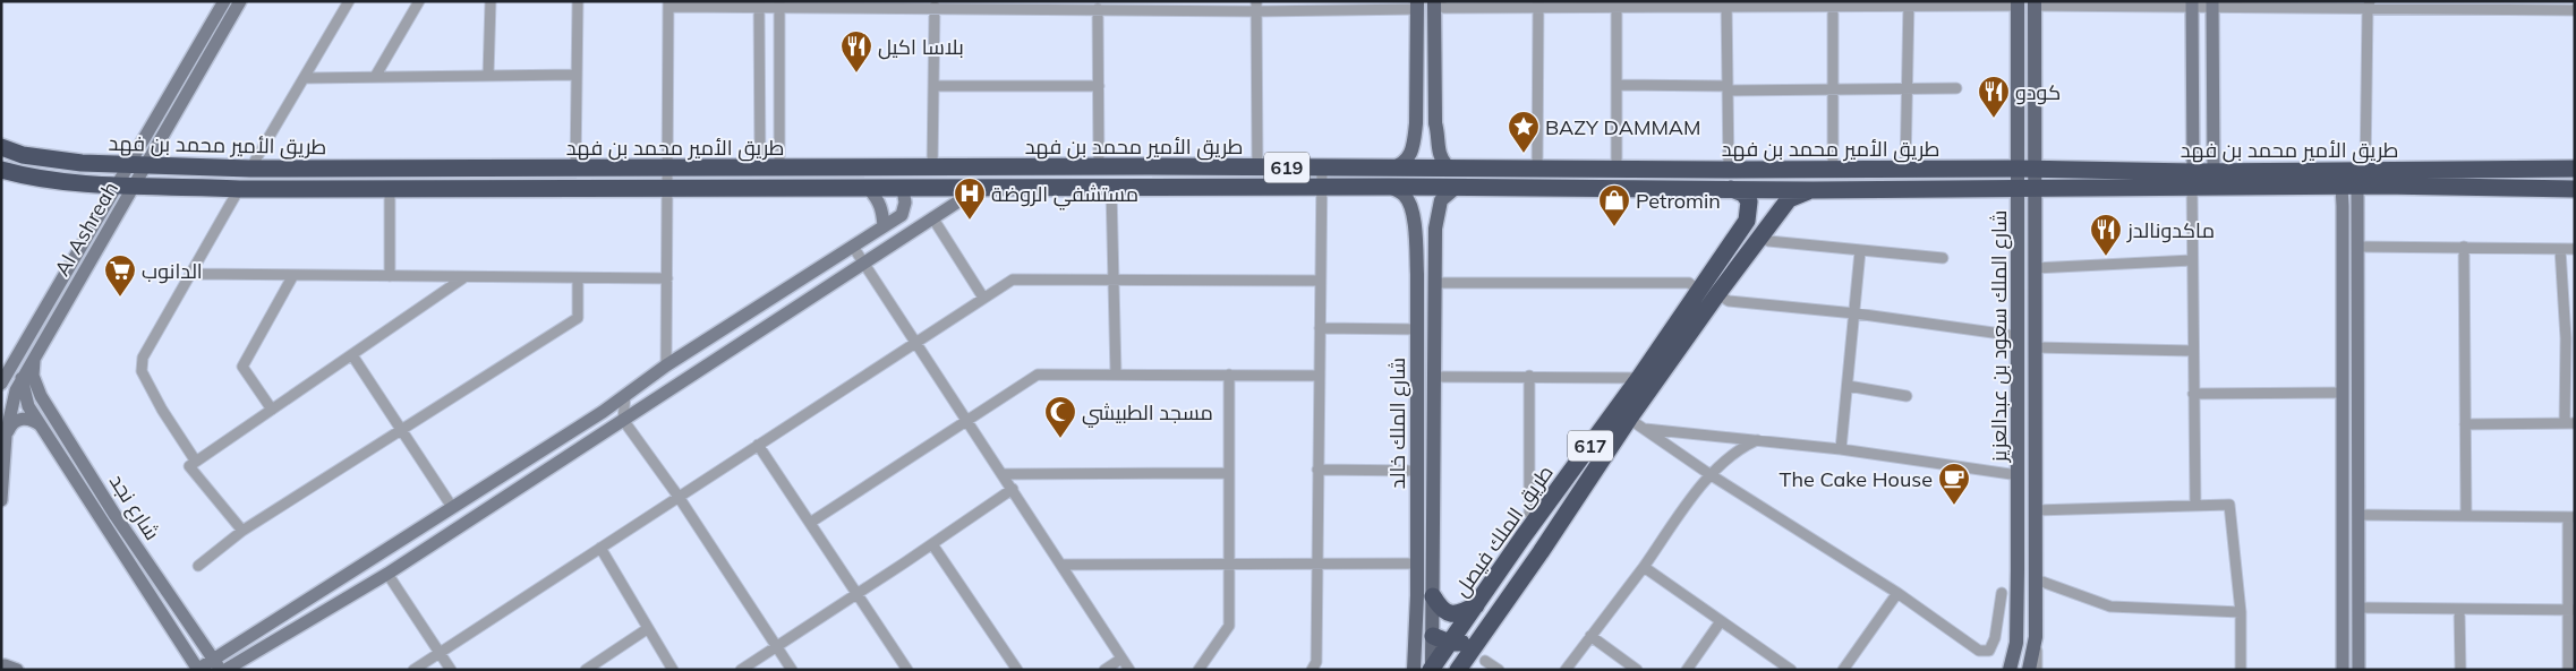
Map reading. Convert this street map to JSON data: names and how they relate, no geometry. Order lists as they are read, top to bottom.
{
  "streets": {
    "highway": [
      "طريق الأمير محمد بن فهد",
      "619",
      "617",
      "طريق الملك فيصل"
    ],
    "main road": ["شارع الملك سعود بن عبدالعزيز", "شارع الملك خالد"],
    "street": ["Al Ashreah", "شارع نجد"]
  },
  "crossings": [
    ["طريق الأمير محمد بن فهد", "Al Ashreah"],
    ["طريق الأمير محمد بن فهد", "شارع الملك سعود بن عبدالعزيز"],
    ["طريق الأمير محمد بن فهد", "شارع الملك خالد"],
    ["طريق الأمير محمد بن فهد", "طريق الملك فيصل"],
    ["Al Ashreah", "شارع نجد"],
    ["شارع الملك خالد", "طريق الملك فيصل"]
  ],
  "places": {
    "restaurant": ["بلاسا اكيل", "كودو", "ماكدونالدز"],
    "place": ["BAZY DAMMAM"],
    "hospital": ["مستشفي الروضة"],
    "shop": ["Petromin"],
    "supermarket": ["الدانوب"],
    "mosque": ["مسجد الطبيشي"],
    "cafe": ["The Cake House"]
  }
}
